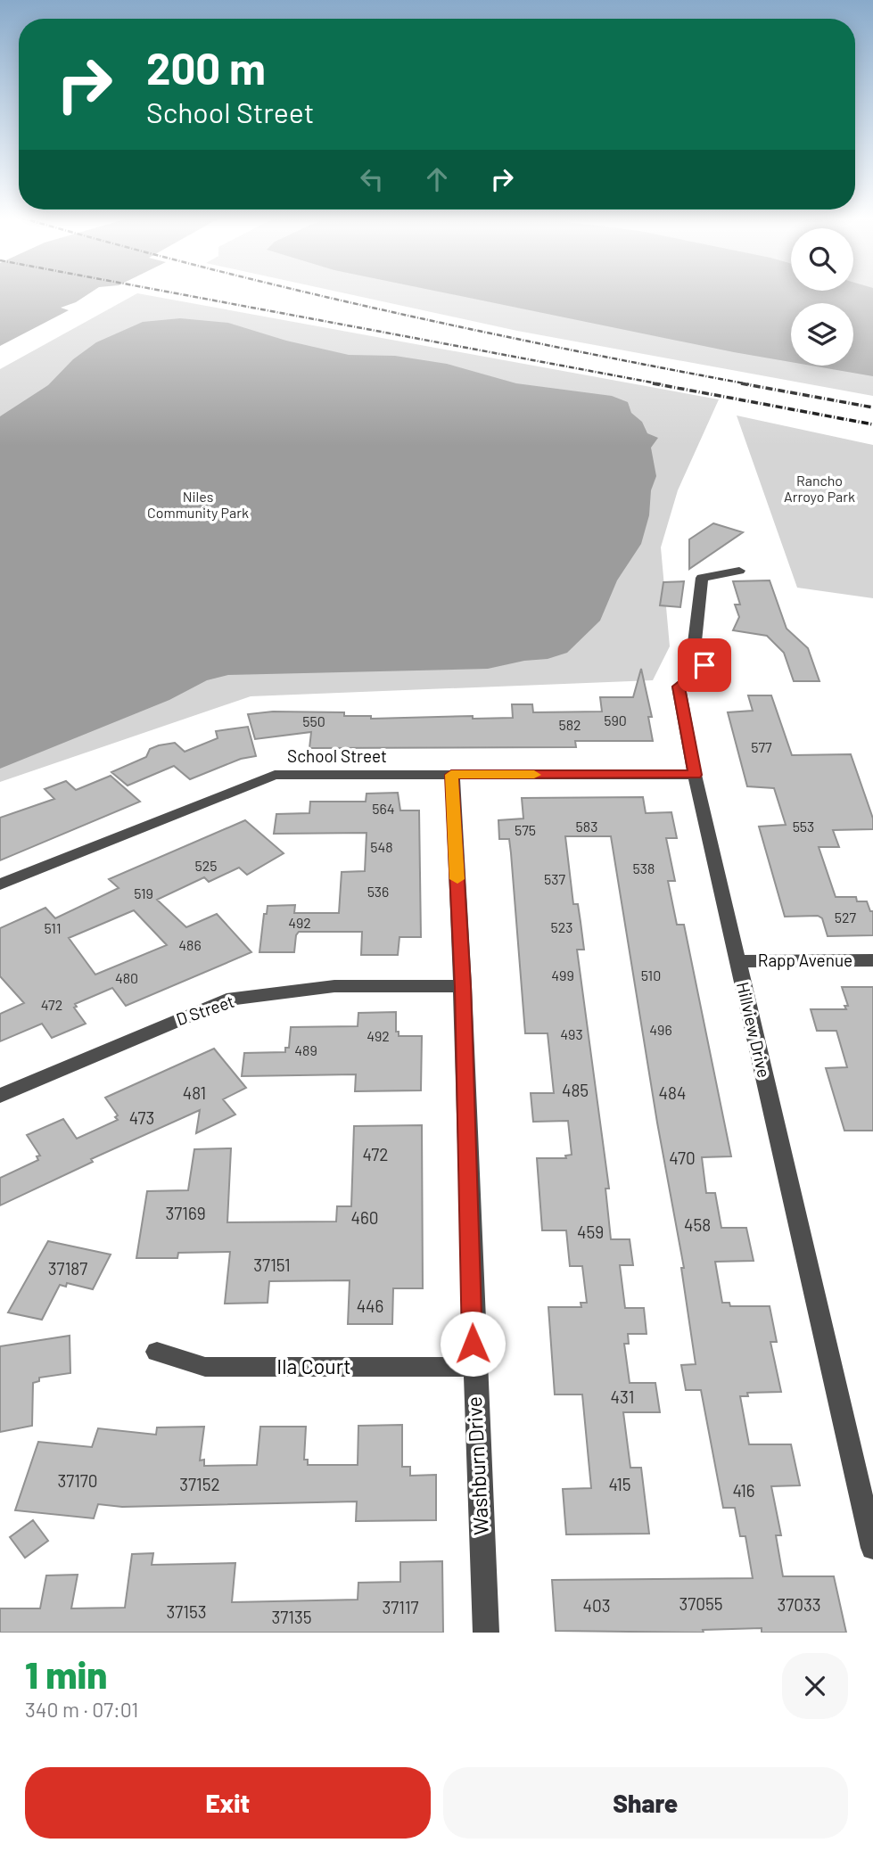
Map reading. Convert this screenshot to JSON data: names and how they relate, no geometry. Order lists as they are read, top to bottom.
{
  "streets": {
    "street": [
      "School Street",
      "Rapp Avenue",
      "D Street",
      "Hillview Drive",
      "Ila Court",
      "Washburn Drive"
    ]
  },
  "crossings": [
    ["School Street", "Hillview Drive"],
    ["School Street", "Washburn Drive"],
    ["Rapp Avenue", "Hillview Drive"],
    ["D Street", "Washburn Drive"],
    ["Ila Court", "Washburn Drive"]
  ],
  "parks": ["Rancho Arroyo Park", "Niles Community Park"],
  "house_numbers": [
    "590",
    "550",
    "582",
    "577",
    "564",
    "583",
    "553",
    "575",
    "548",
    "525",
    "538",
    "537",
    "536",
    "519",
    "527",
    "492",
    "523",
    "511",
    "486",
    "499",
    "510",
    "480",
    "472",
    "496",
    "493",
    "492",
    "489",
    "485",
    "481",
    "484",
    "473",
    "472",
    "470",
    "37169",
    "460",
    "458",
    "459",
    "37151",
    "37187",
    "446",
    "431",
    "37170",
    "37152",
    "415",
    "416",
    "37055",
    "37033",
    "403",
    "37117",
    "37153",
    "37135"
  ],
  "page": {
    "turn": ["200 m", "School Street"],
    "heading": ["1 min", "340 m · 07:01"],
    "buttons": ["Exit", "Share"]
  }
}
